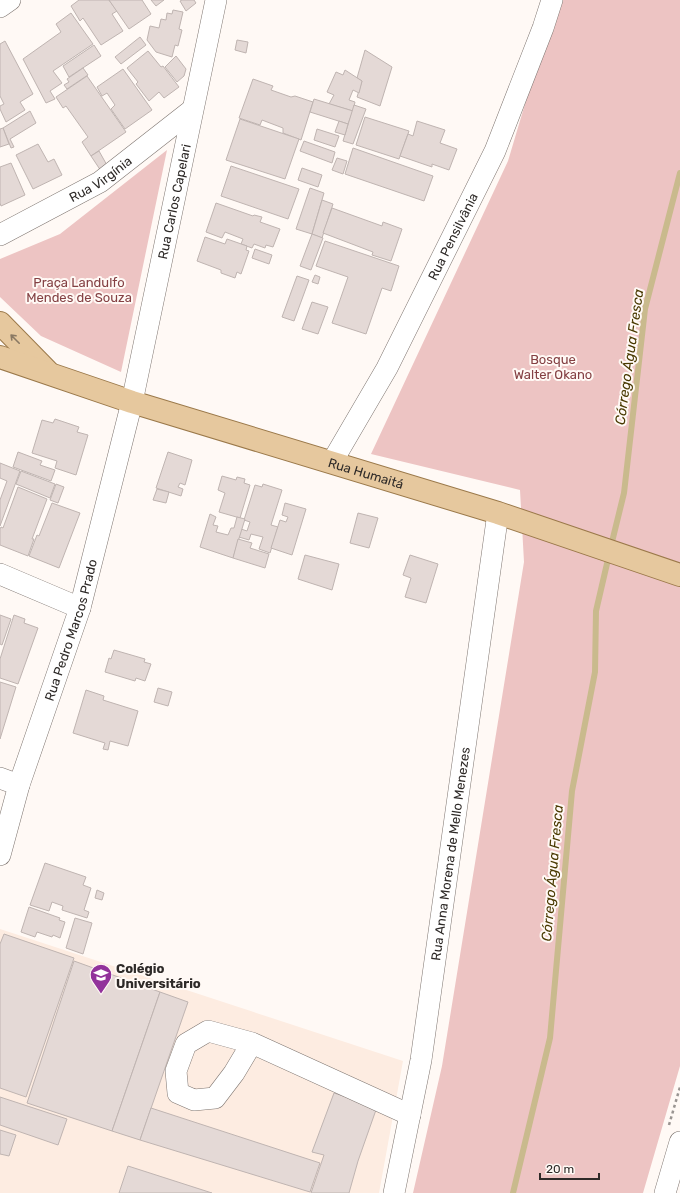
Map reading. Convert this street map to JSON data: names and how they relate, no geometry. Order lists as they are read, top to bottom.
{
  "streets": {
    "main road": ["Rua Humaitá"],
    "street": [
      "Rua Virgínia",
      "Rua Carlos Capelari",
      "Rua Pensilvânia",
      "Rua Pedro Marcos Prado",
      "Rua Anna Morena de Mello Menezes"
    ]
  },
  "crossings": [
    ["Rua Virgínia", "Rua Carlos Capelari"],
    ["Rua Carlos Capelari", "Rua Humaitá"],
    ["Rua Carlos Capelari", "Rua Pedro Marcos Prado"],
    ["Rua Pensilvânia", "Rua Humaitá"],
    ["Rua Humaitá", "Rua Pedro Marcos Prado"],
    ["Rua Humaitá", "Rua Anna Morena de Mello Menezes"]
  ],
  "water": ["Córrego Água Fresca"],
  "parks": ["Praça Landulfo Mendes de Souza", "Bosque Walter Okano"],
  "places": {
    "school or university": ["Colégio Universitário"]
  },
  "scale_bar": "20 m"
}
